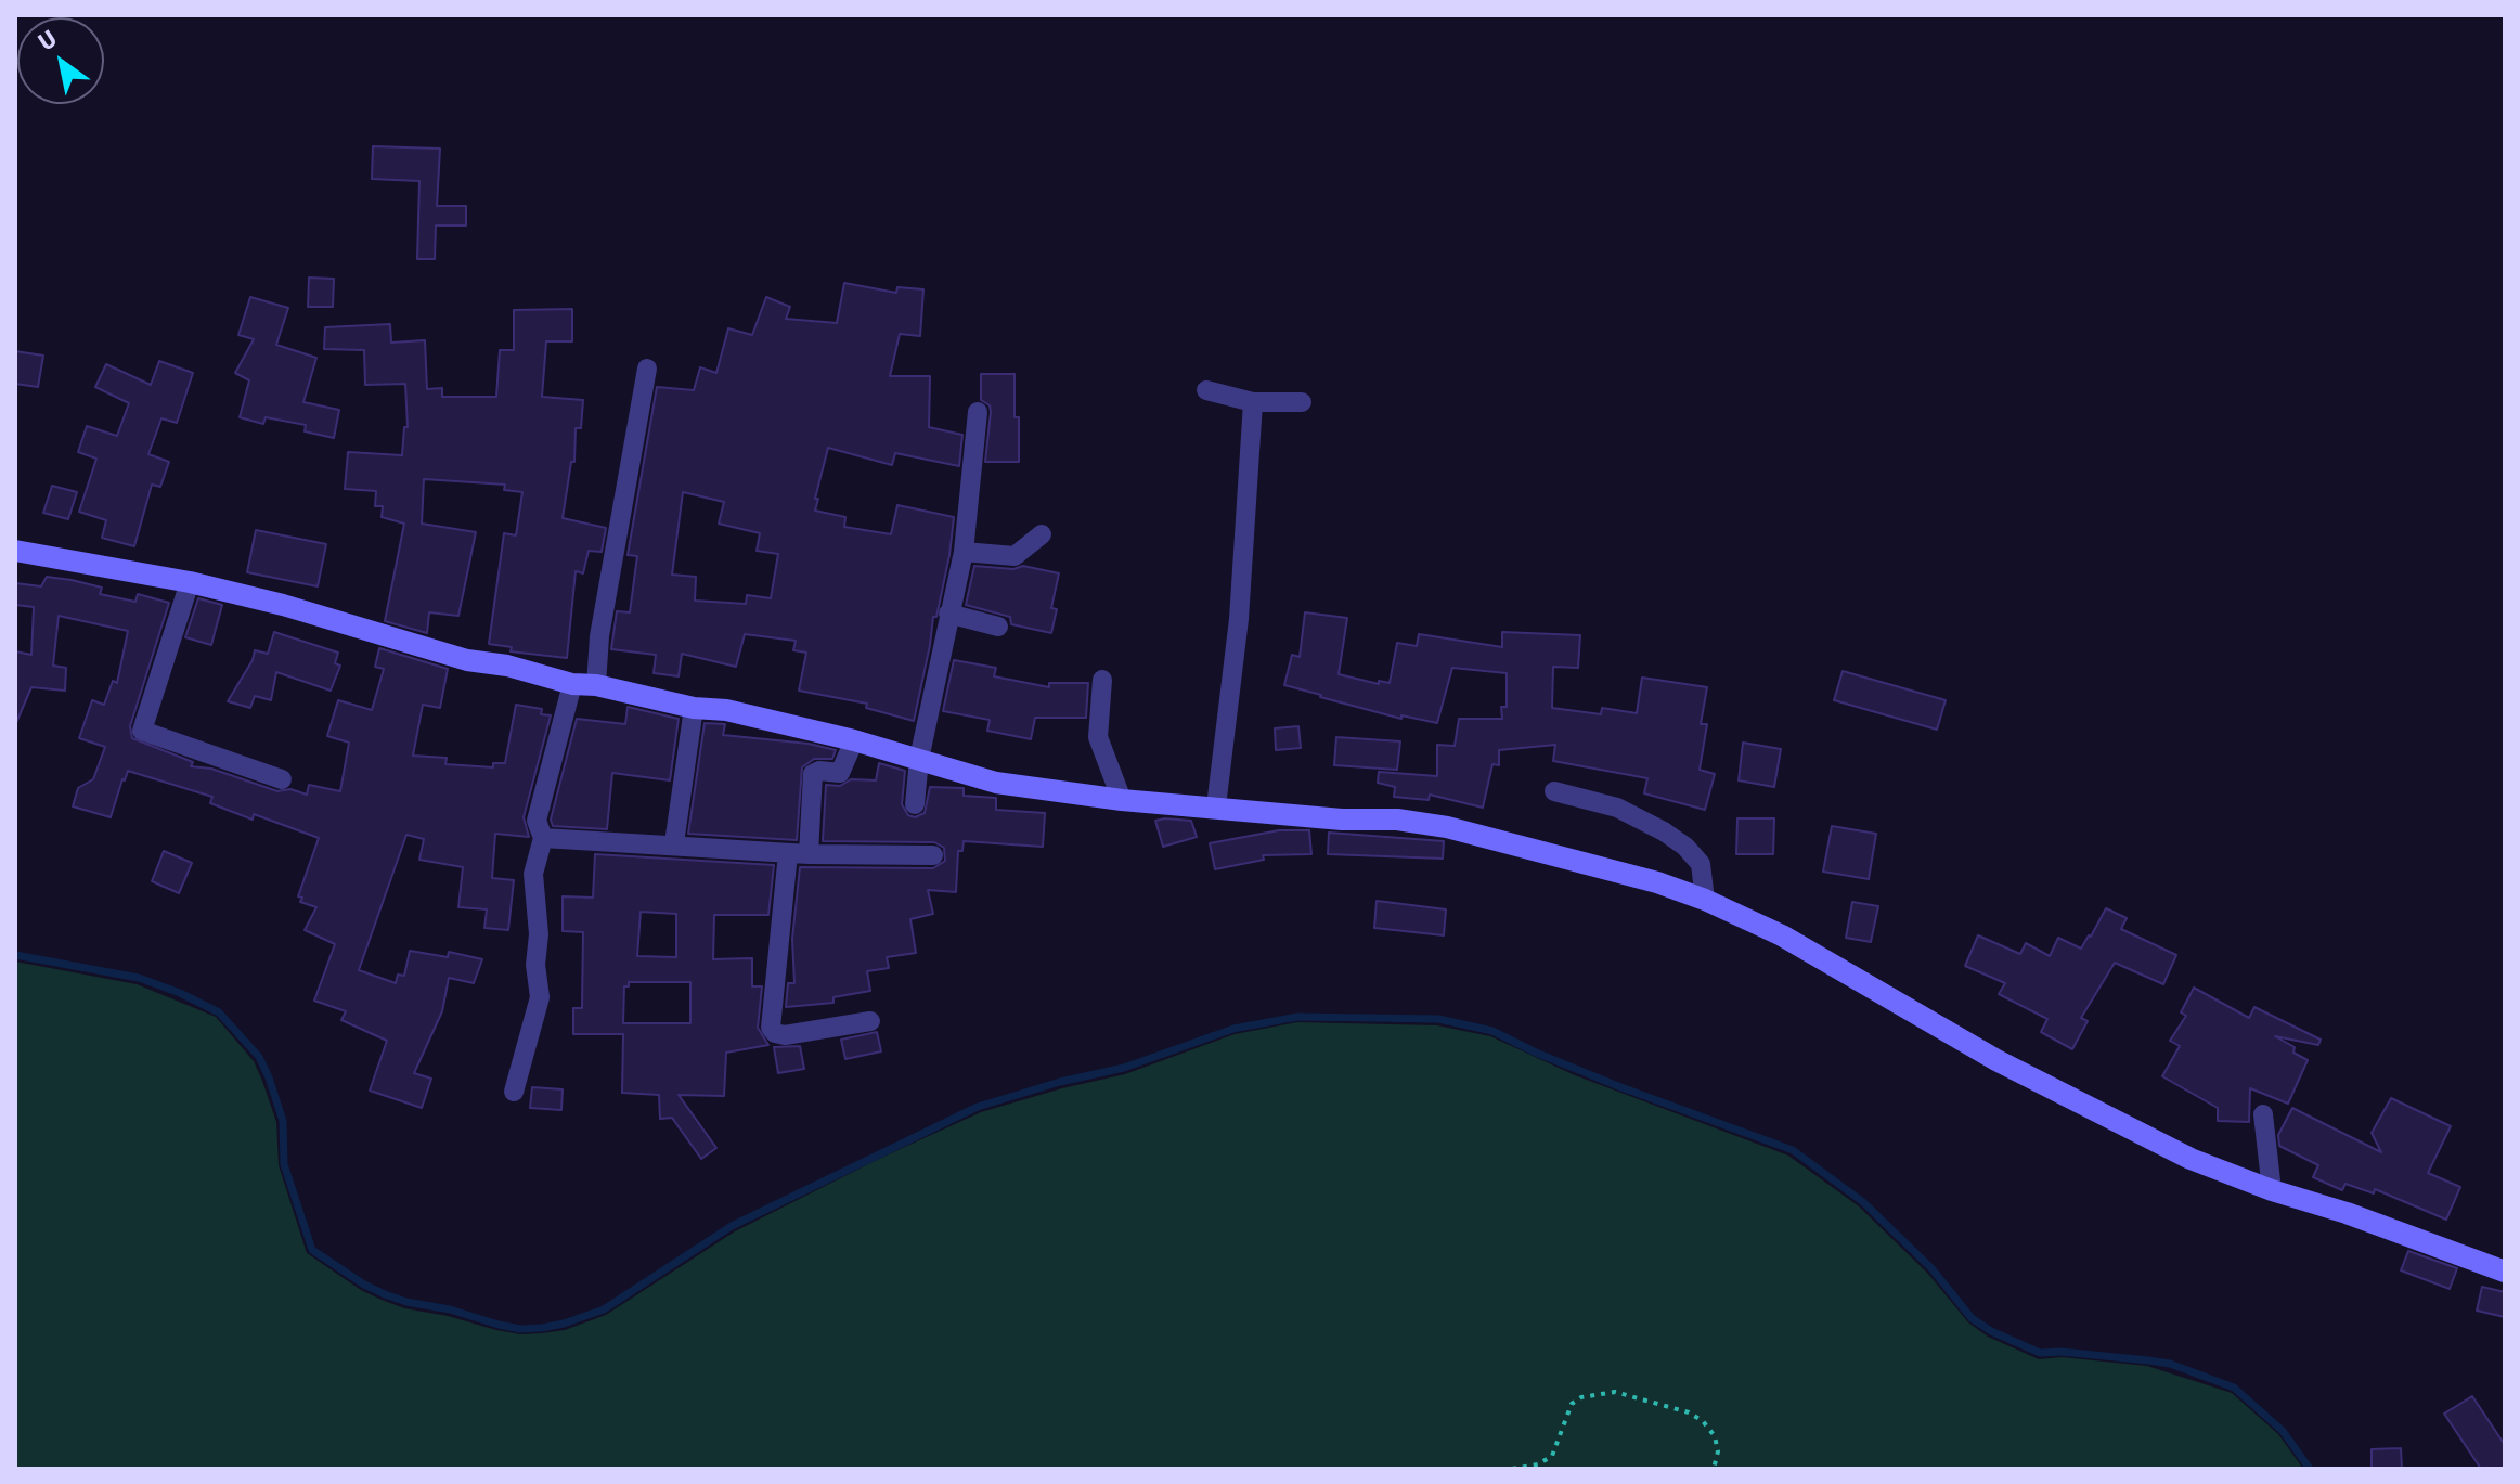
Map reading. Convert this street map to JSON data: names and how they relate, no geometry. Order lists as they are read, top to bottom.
{
  "north": "top left"
}
